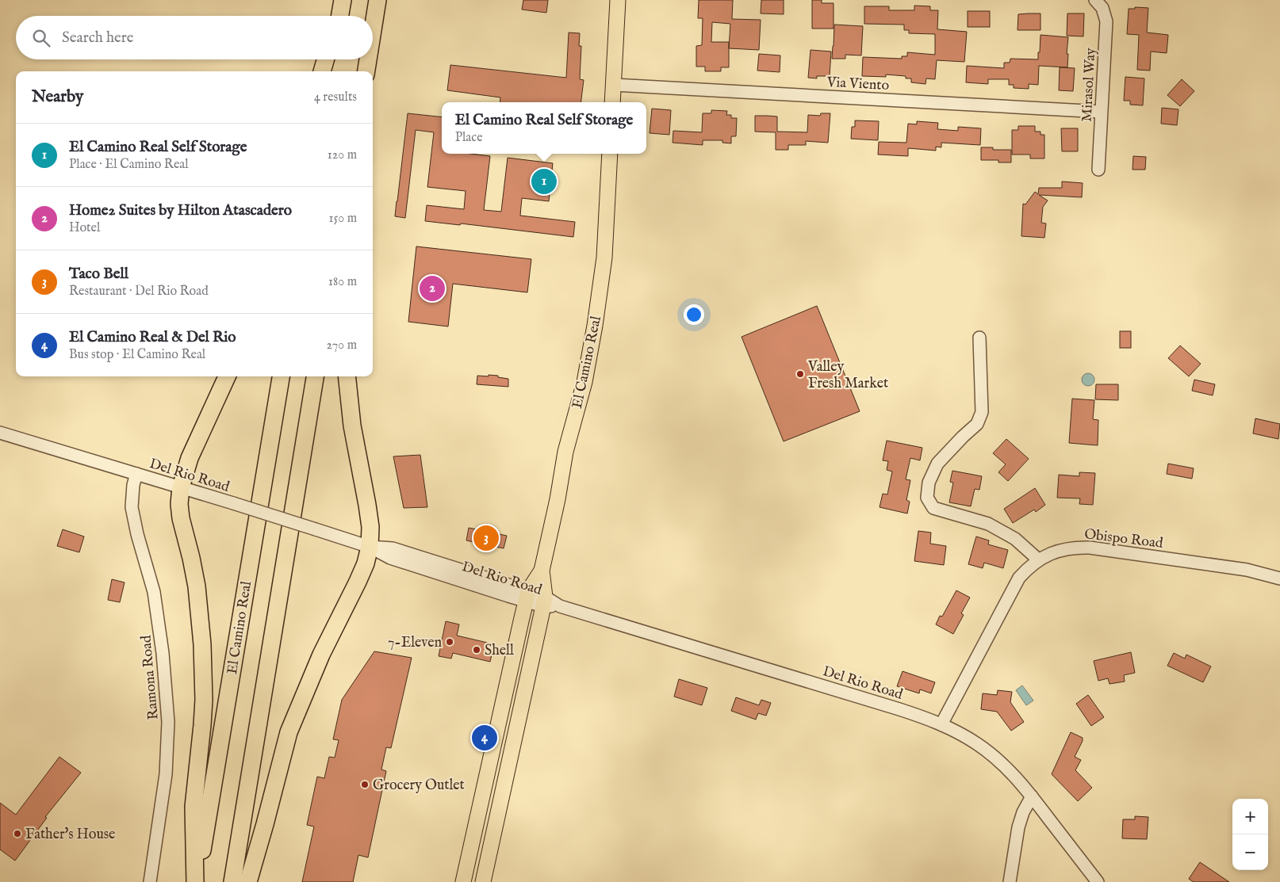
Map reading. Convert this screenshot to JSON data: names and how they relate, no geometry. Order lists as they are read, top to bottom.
{
  "streets": {
    "highway": ["El Camino Real"],
    "street": [
      "Via Viento",
      "Mirasol Way",
      "Del Rio Road",
      "Obispo Road",
      "Ramona Road"
    ]
  },
  "crossings": [
    ["Via Viento", "Mirasol Way"],
    ["El Camino Real", "Del Rio Road"],
    ["Del Rio Road", "Obispo Road"],
    ["Del Rio Road", "Ramona Road"]
  ],
  "places": [
    "Valley Fresh Market",
    "7-Eleven",
    "Shell",
    "Grocery Outlet",
    "Father's House"
  ],
  "page": {
    "search": "Search here",
    "heading": ["Nearby", "4 results"],
    "popup": ["El Camino Real Self Storage", "Place"],
    "list": [
      {
        "mark": "1",
        "name": "El Camino Real Self Storage",
        "note": "Place · El Camino Real",
        "value": "120 m"
      },
      {
        "mark": "2",
        "name": "Home2 Suites by Hilton Atascadero",
        "note": "Hotel",
        "value": "150 m"
      },
      {
        "mark": "3",
        "name": "Taco Bell",
        "note": "Restaurant · Del Rio Road",
        "value": "180 m"
      },
      {
        "mark": "4",
        "name": "El Camino Real & Del Rio",
        "note": "Bus stop · El Camino Real",
        "value": "270 m"
      }
    ],
    "pins": [
      "1",
      "2",
      "3",
      "4"
    ],
    "map_buttons": ["+", "−"]
  }
}
